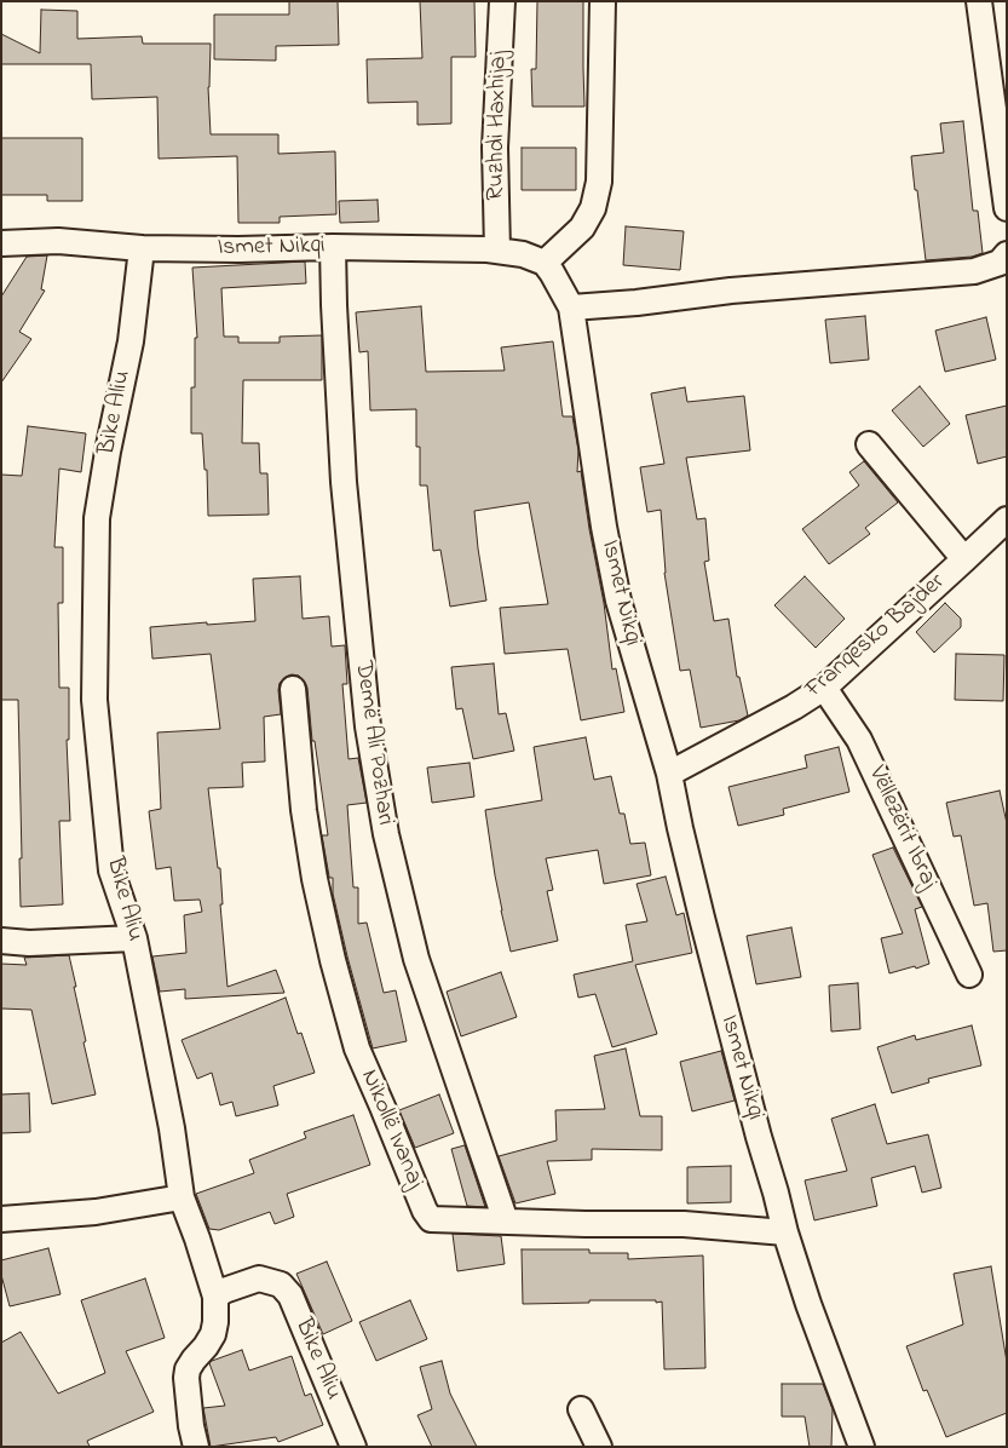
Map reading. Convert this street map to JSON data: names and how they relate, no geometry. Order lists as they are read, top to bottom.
{
  "streets": {
    "street": [
      "Ruzhdi Haxhijaj",
      "Ismet Nikqi",
      "Bike Aliu",
      "Franqesko Bajder",
      "Demë Ali Pozhari",
      "Vëllezërit Ibraj",
      "Nikollë Ivanaj"
    ]
  },
  "crossings": [
    ["Ruzhdi Haxhijaj", "Ismet Nikqi"],
    ["Ismet Nikqi", "Bike Aliu"],
    ["Ismet Nikqi", "Franqesko Bajder"],
    ["Ismet Nikqi", "Demë Ali Pozhari"],
    ["Ismet Nikqi", "Nikollë Ivanaj"],
    ["Franqesko Bajder", "Vëllezërit Ibraj"],
    ["Demë Ali Pozhari", "Nikollë Ivanaj"]
  ]
}
